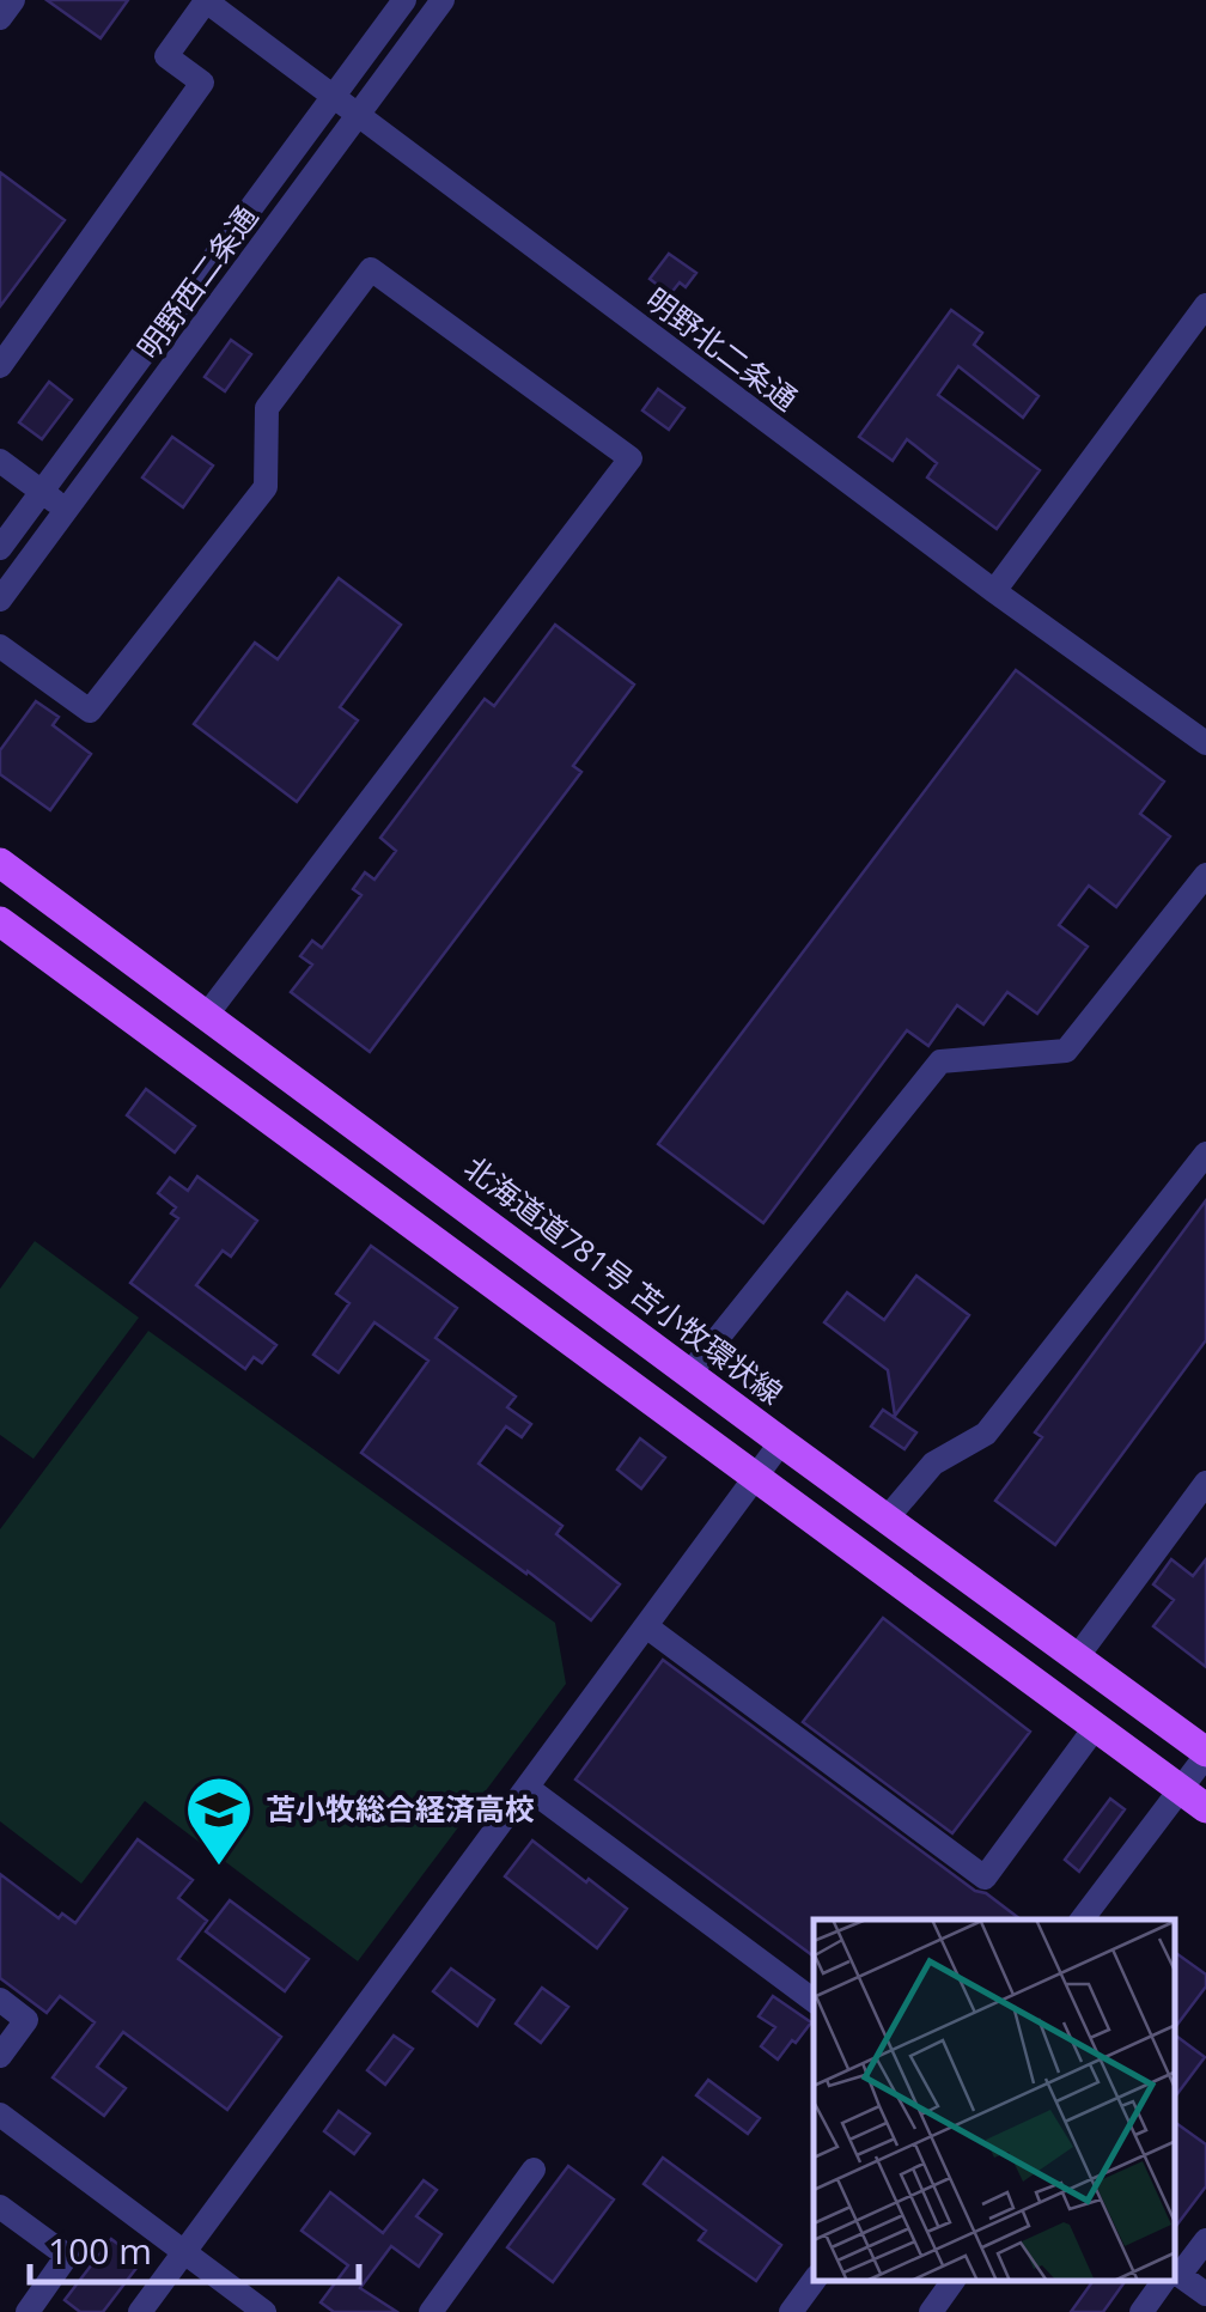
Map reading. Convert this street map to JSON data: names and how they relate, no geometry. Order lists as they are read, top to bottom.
{
  "streets": {
    "main road": ["北海道道781号 苫小牧環状線"],
    "street": ["明野西二条通", "明野北二条通"]
  },
  "crossings": [
    ["明野西二条通", "明野北二条通"]
  ],
  "places": {
    "school or university": ["苫小牧総合経済高校"]
  },
  "scale_bar": "100 m"
}
